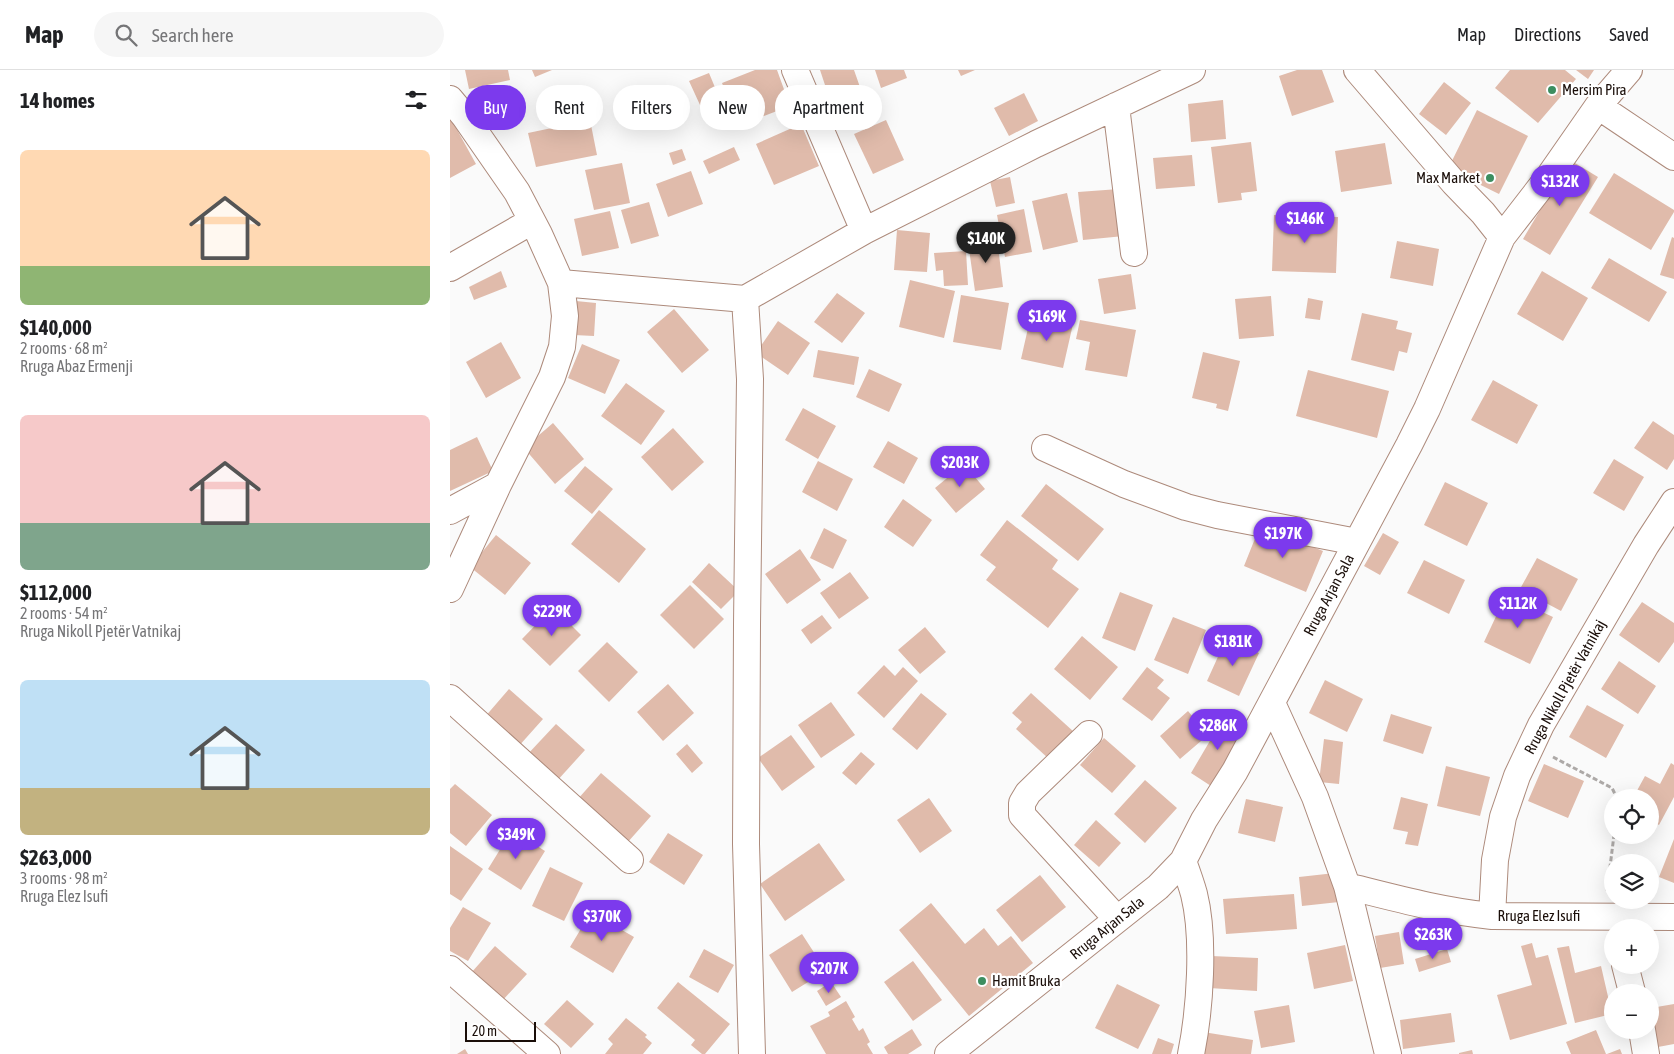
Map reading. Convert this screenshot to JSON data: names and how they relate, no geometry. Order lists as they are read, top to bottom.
{
  "streets": {
    "street": ["Rruga Arjan Sala", "Rruga Nikoll Pjetër Vatnikaj", "Rruga Elez Isufi"]
  },
  "crossings": [
    ["Rruga Nikoll Pjetër Vatnikaj", "Rruga Elez Isufi"]
  ],
  "places": ["Mersim Pira", "Max Market", "Hamit Bruka"],
  "scale_bar": "20 m",
  "page": {
    "header": "Map",
    "search": "Search here",
    "nav": ["Map", "Directions", "Saved"],
    "heading": "14 homes",
    "chip": [
      "Buy",
      "Rent",
      "Filters",
      "New",
      "Apartment"
    ],
    "list": [
      {
        "name": "$140,000",
        "note": "2 rooms · 68 m² · Rruga Abaz Ermenji"
      },
      {
        "name": "$112,000",
        "note": "2 rooms · 54 m² · Rruga Nikoll Pjetër Vatnikaj"
      },
      {
        "name": "$263,000",
        "note": "3 rooms · 98 m² · Rruga Elez Isufi"
      }
    ],
    "price": [
      "$132K",
      "$146K",
      "$140K",
      "$169K",
      "$203K",
      "$197K",
      "$112K",
      "$229K",
      "$181K",
      "$286K",
      "$349K",
      "$370K",
      "$263K",
      "$207K"
    ],
    "map_buttons": ["+", "−"],
    "scale": "20 m"
  }
}
